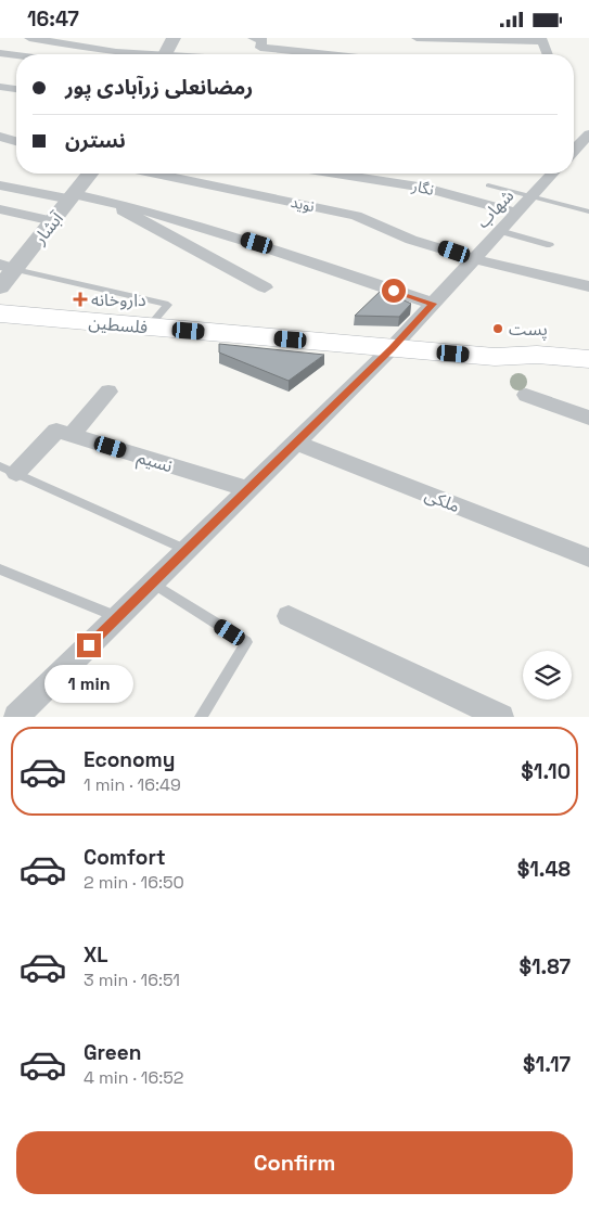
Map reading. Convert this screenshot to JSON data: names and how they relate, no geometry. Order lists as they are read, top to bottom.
{
  "streets": {
    "main road": ["فلسطین"],
    "street": [
      "نگار",
      "نوید",
      "شهاب",
      "آبشار",
      "نسیم",
      "ملکی"
    ]
  },
  "crossings": [
    ["نگار", "شهاب"],
    ["نوید", "شهاب"],
    ["شهاب", "فلسطین"],
    ["شهاب", "نسیم"],
    ["شهاب", "ملکی"]
  ],
  "places": {
    "health": ["داروخانه"],
    "other": ["پست"]
  },
  "page": {
    "status": "16:47",
    "banner": ["رمضانعلی زرآبادی پور", "نسترن"],
    "bubble": "1 min",
    "list": [
      {
        "name": "Economy",
        "note": "1 min · 16:49",
        "value": "$1.10"
      },
      {
        "name": "Comfort",
        "note": "2 min · 16:50",
        "value": "$1.48"
      },
      {
        "name": "XL",
        "note": "3 min · 16:51",
        "value": "$1.87"
      },
      {
        "name": "Green",
        "note": "4 min · 16:52",
        "value": "$1.17"
      }
    ],
    "buttons": "Confirm"
  }
}
